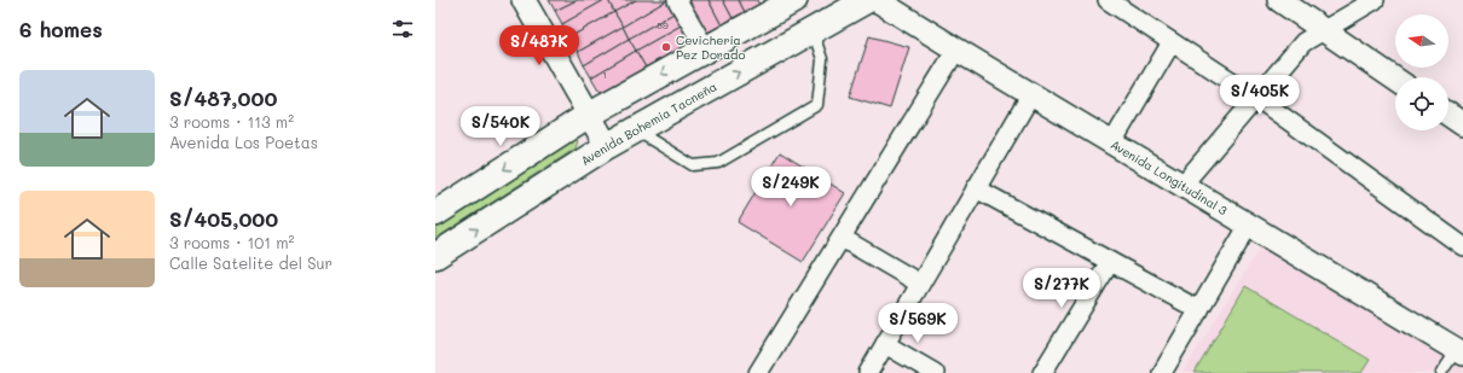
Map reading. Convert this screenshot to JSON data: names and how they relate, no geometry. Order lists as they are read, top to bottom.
{
  "streets": {
    "main road": ["Avenida Bohemia Tacneña"],
    "street": ["Avenida Longitudinal 3"]
  },
  "places": ["Cevicheria Pez Dorado"],
  "house_numbers": ["59", "1"],
  "north": "left",
  "page": {
    "heading": "6 homes",
    "price": [
      "S/487K",
      "S/405K",
      "S/540K",
      "S/249K",
      "S/277K",
      "S/569K"
    ],
    "list": [
      {
        "name": "S/487,000",
        "note": "3 rooms · 113 m² · Avenida Los Poetas"
      },
      {
        "name": "S/405,000",
        "note": "3 rooms · 101 m² · Calle Satelite del Sur"
      }
    ]
  }
}
